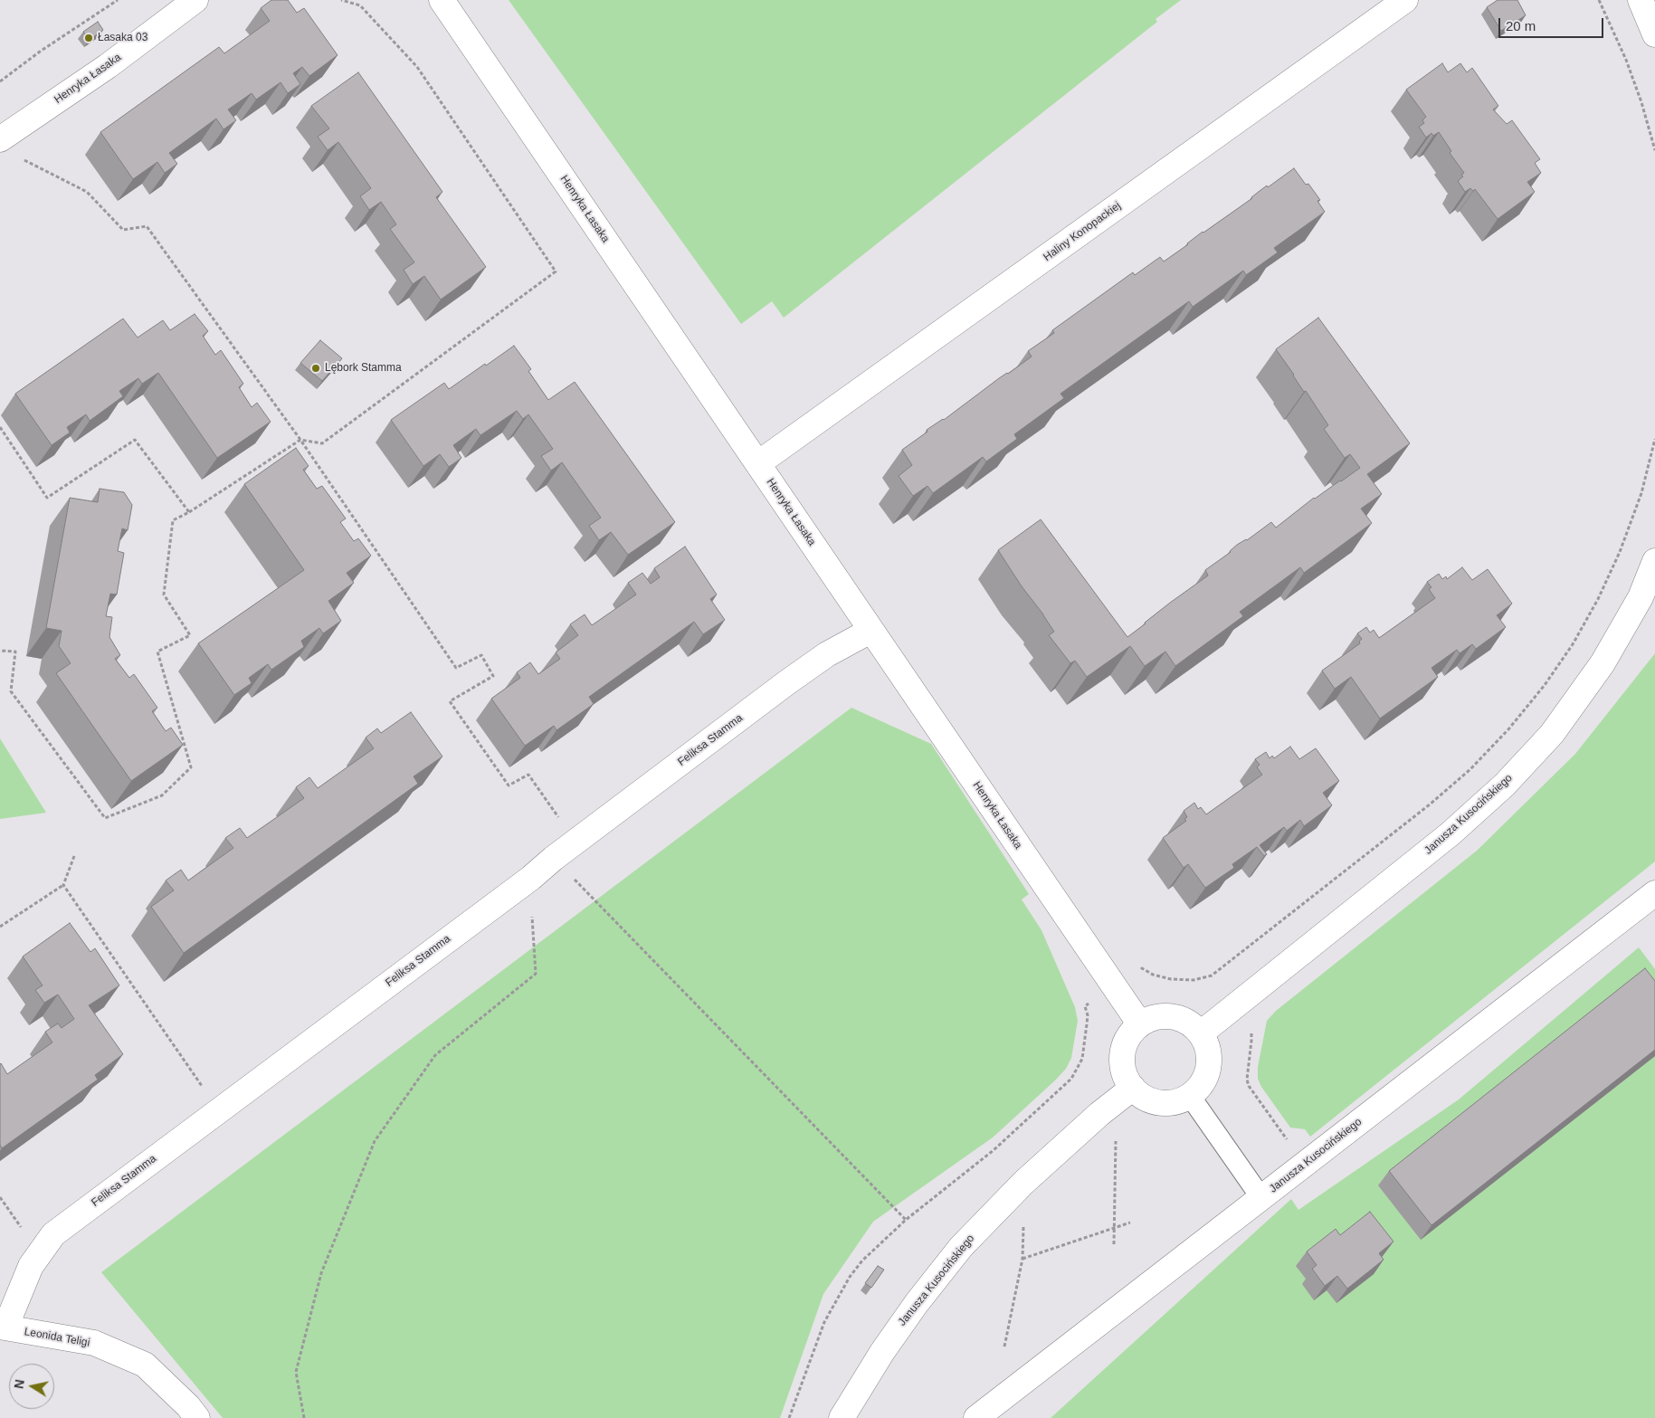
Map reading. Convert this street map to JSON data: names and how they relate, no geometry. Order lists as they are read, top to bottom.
{
  "streets": {
    "street": [
      "Henryka Łasaka",
      "Haliny Konopackiej",
      "Feliksa Stamma",
      "Janusza Kusocińskiego",
      "Leonida Teligi"
    ]
  },
  "crossings": [
    ["Henryka Łasaka", "Haliny Konopackiej"],
    ["Henryka Łasaka", "Feliksa Stamma"],
    ["Henryka Łasaka", "Janusza Kusocińskiego"],
    ["Feliksa Stamma", "Leonida Teligi"]
  ],
  "places": ["Łasaka 03", "Lębork Stamma"],
  "scale_bar": "20 m",
  "north": "left"
}
